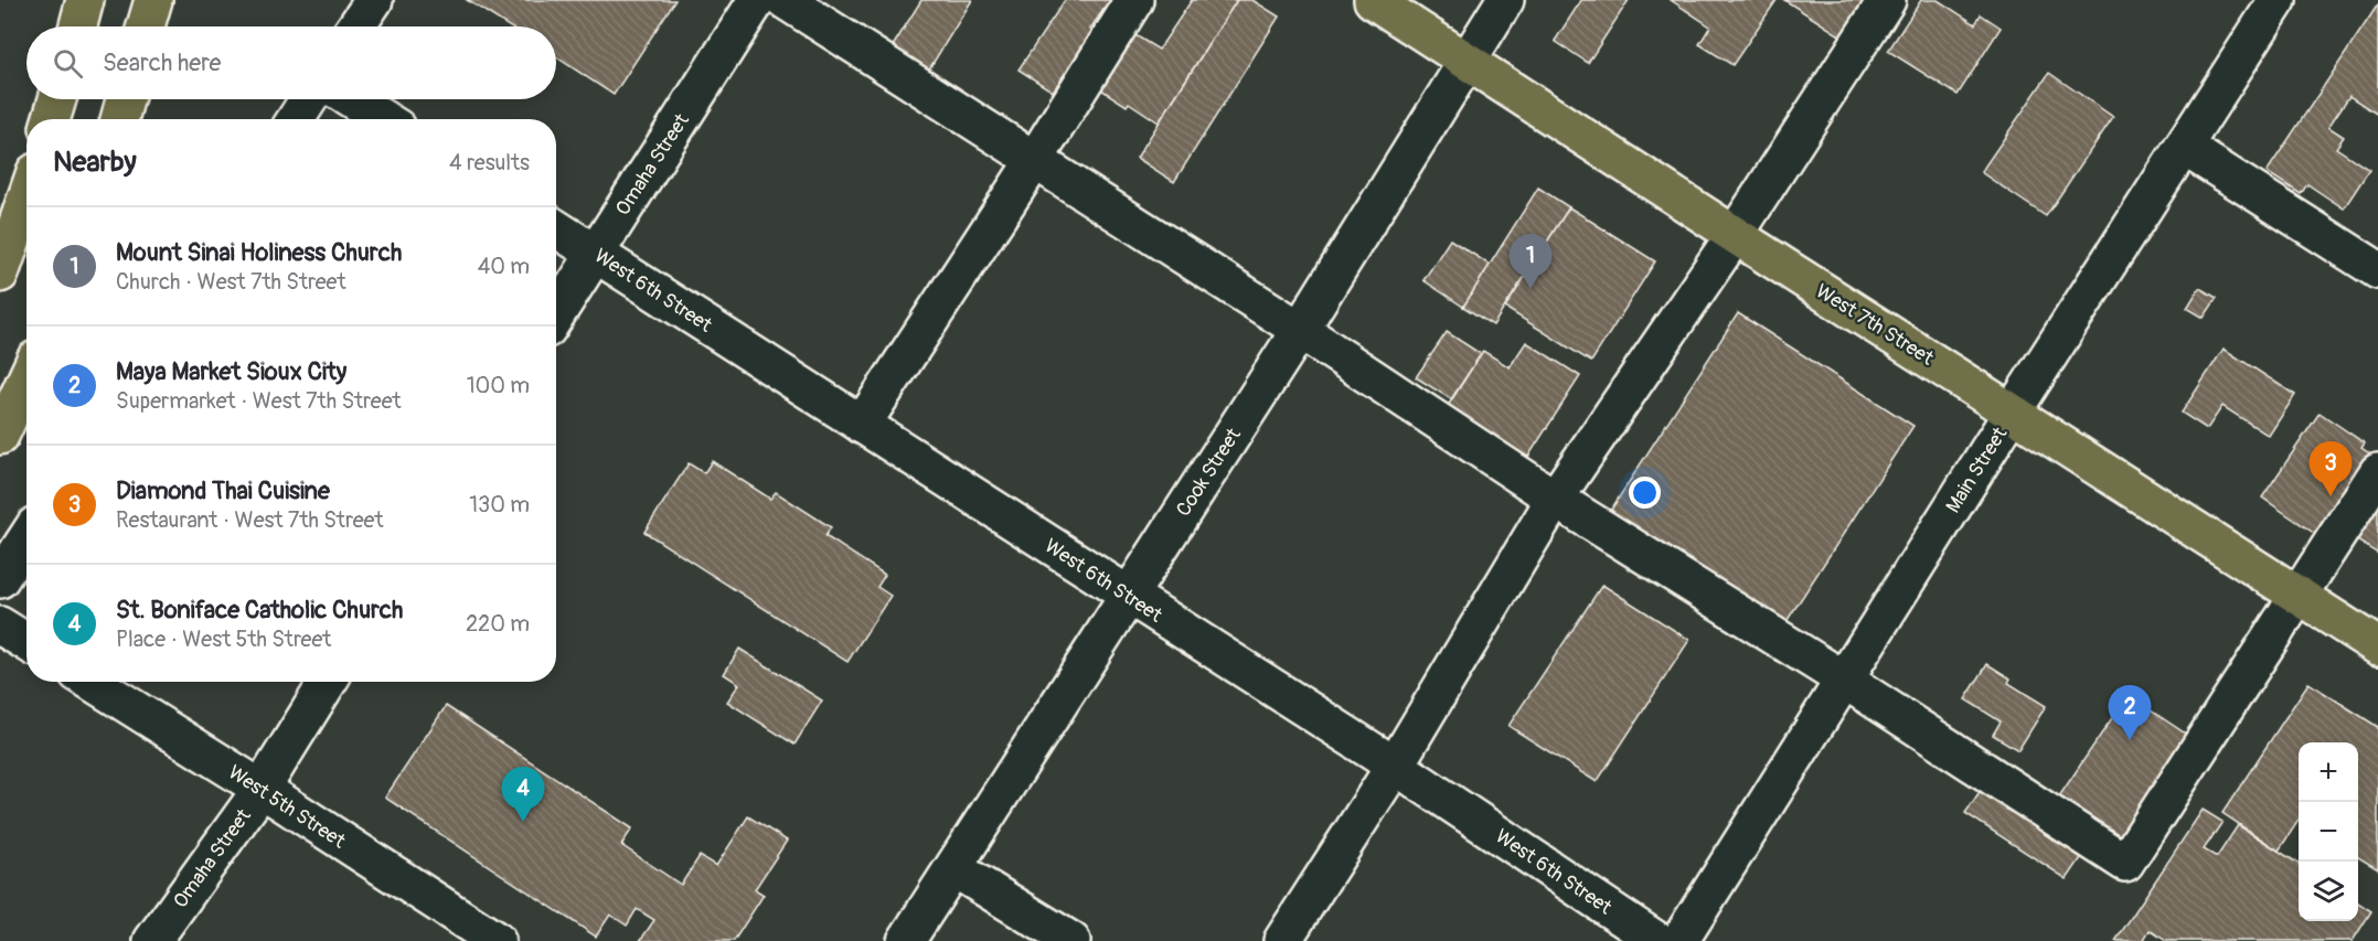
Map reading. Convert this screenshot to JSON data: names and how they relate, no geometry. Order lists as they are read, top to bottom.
{
  "streets": {
    "main road": ["West 7th Street"],
    "street": [
      "Omaha Street",
      "West 6th Street",
      "Main Street",
      "Cook Street",
      "West 5th Street"
    ]
  },
  "crossings": [
    ["Omaha Street", "West 6th Street"],
    ["Omaha Street", "West 5th Street"],
    ["West 6th Street", "Cook Street"],
    ["West 7th Street", "Main Street"],
    ["West 7th Street", "Cook Street"]
  ],
  "page": {
    "search": "Search here",
    "heading": ["Nearby", "4 results"],
    "list": [
      {
        "mark": "1",
        "name": "Mount Sinai Holiness Church",
        "note": "Church · West 7th Street",
        "value": "40 m"
      },
      {
        "mark": "2",
        "name": "Maya Market Sioux City",
        "note": "Supermarket · West 7th Street",
        "value": "100 m"
      },
      {
        "mark": "3",
        "name": "Diamond Thai Cuisine",
        "note": "Restaurant · West 7th Street",
        "value": "130 m"
      },
      {
        "mark": "4",
        "name": "St. Boniface Catholic Church",
        "note": "Place · West 5th Street",
        "value": "220 m"
      }
    ],
    "pins": [
      "1",
      "3",
      "2",
      "4"
    ],
    "map_buttons": ["+", "−"]
  }
}
